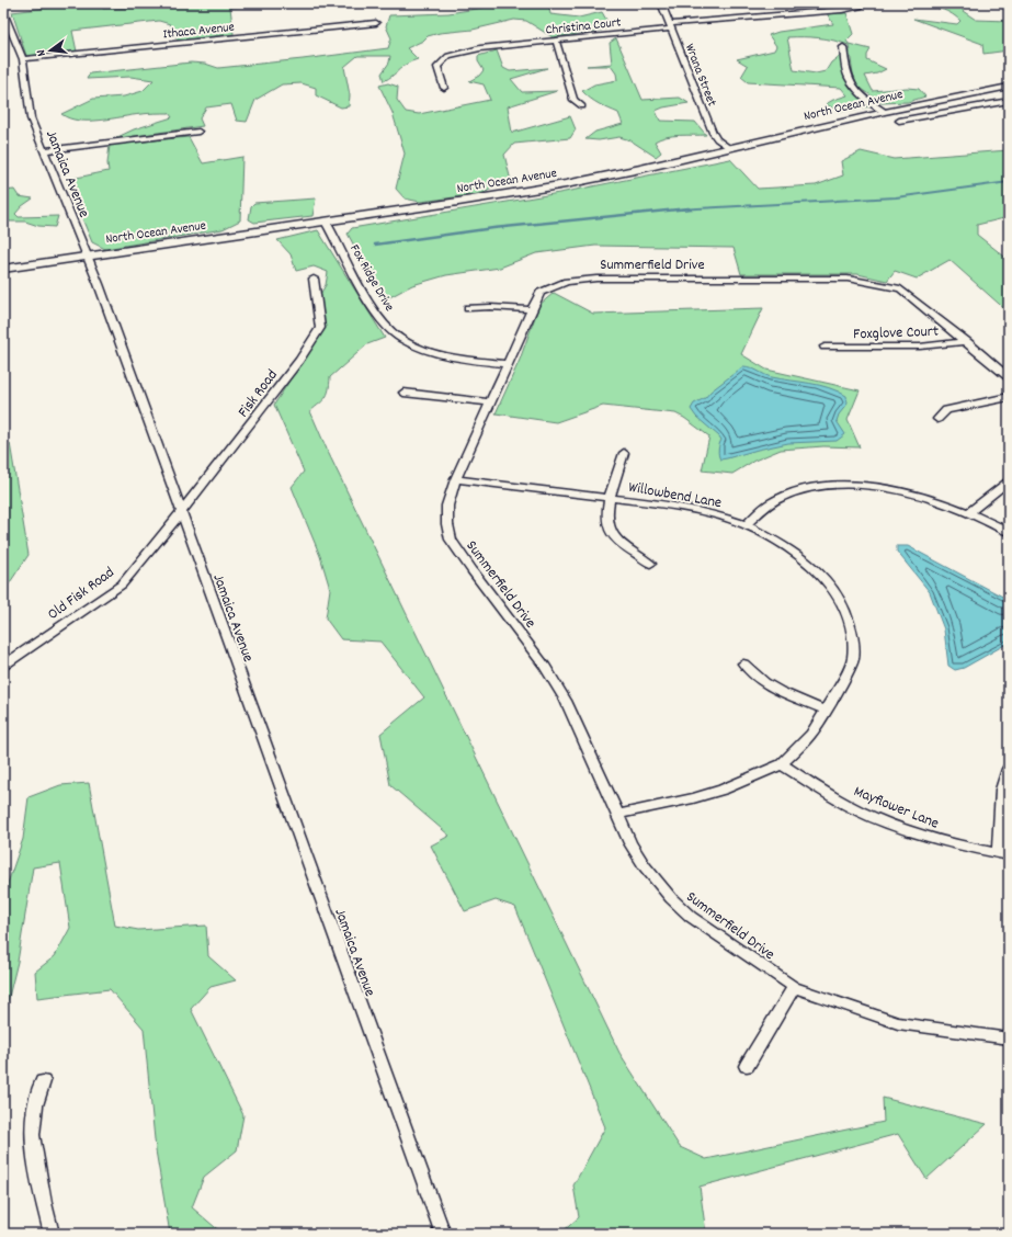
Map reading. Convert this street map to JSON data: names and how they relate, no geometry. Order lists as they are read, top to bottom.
{
  "streets": {
    "main road": ["North Ocean Avenue"],
    "street": [
      "Christina Court",
      "Ithaca Avenue",
      "Wrana Street",
      "Jamaica Avenue",
      "Summerfield Drive",
      "Fox Ridge Drive",
      "Foxglove Court",
      "Fisk Road",
      "Willowbend Lane",
      "Old Fisk Road",
      "Mayflower Lane"
    ]
  },
  "crossings": [
    ["Christina Court", "Wrana Street"],
    ["Ithaca Avenue", "Jamaica Avenue"],
    ["Wrana Street", "North Ocean Avenue"],
    ["North Ocean Avenue", "Jamaica Avenue"],
    ["North Ocean Avenue", "Fox Ridge Drive"],
    ["Jamaica Avenue", "Fisk Road"],
    ["Jamaica Avenue", "Old Fisk Road"],
    ["Summerfield Drive", "Fox Ridge Drive"],
    ["Summerfield Drive", "Foxglove Court"],
    ["Summerfield Drive", "Willowbend Lane"],
    ["Fisk Road", "Old Fisk Road"],
    ["Willowbend Lane", "Mayflower Lane"]
  ],
  "north": "left"
}
